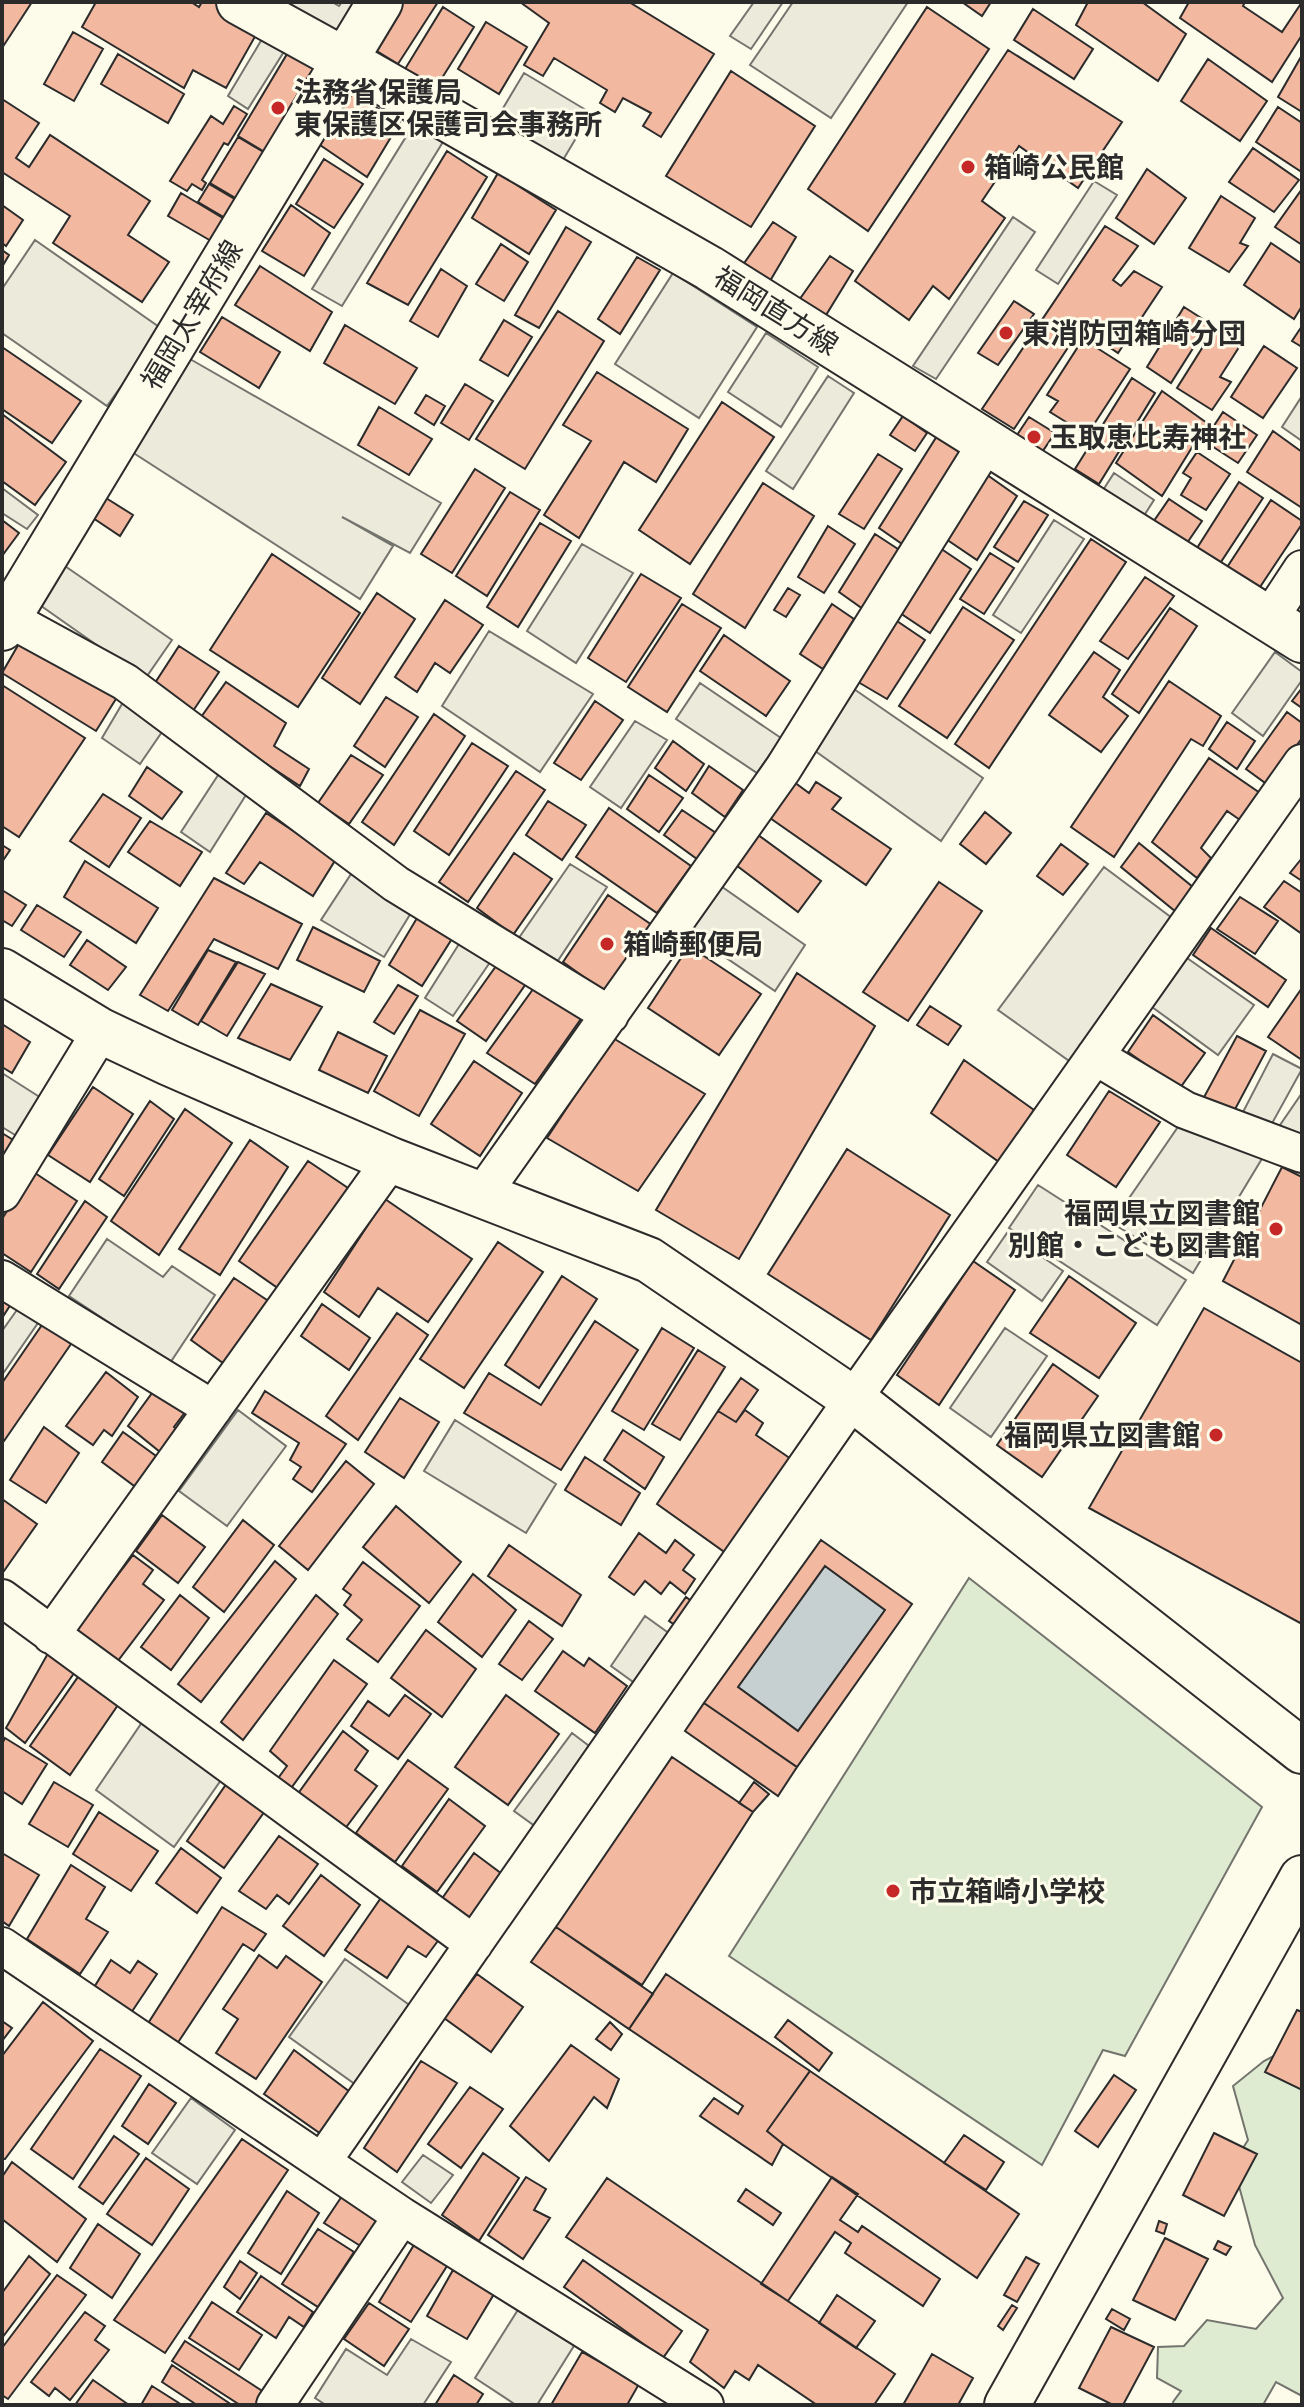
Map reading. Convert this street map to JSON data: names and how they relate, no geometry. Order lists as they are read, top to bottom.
{
  "streets": {
    "street": ["福岡直方線", "福岡太宰府線"]
  },
  "crossings": [
    ["福岡直方線", "福岡太宰府線"]
  ],
  "places": [
    "法務省保護局 東保護区保護司会事務所",
    "箱崎公民館",
    "東消防団箱崎分団",
    "玉取恵比寿神社",
    "箱崎郵便局",
    "福岡県立図書館 別館・こども図書館",
    "福岡県立図書館",
    "市立箱崎小学校"
  ]
}
